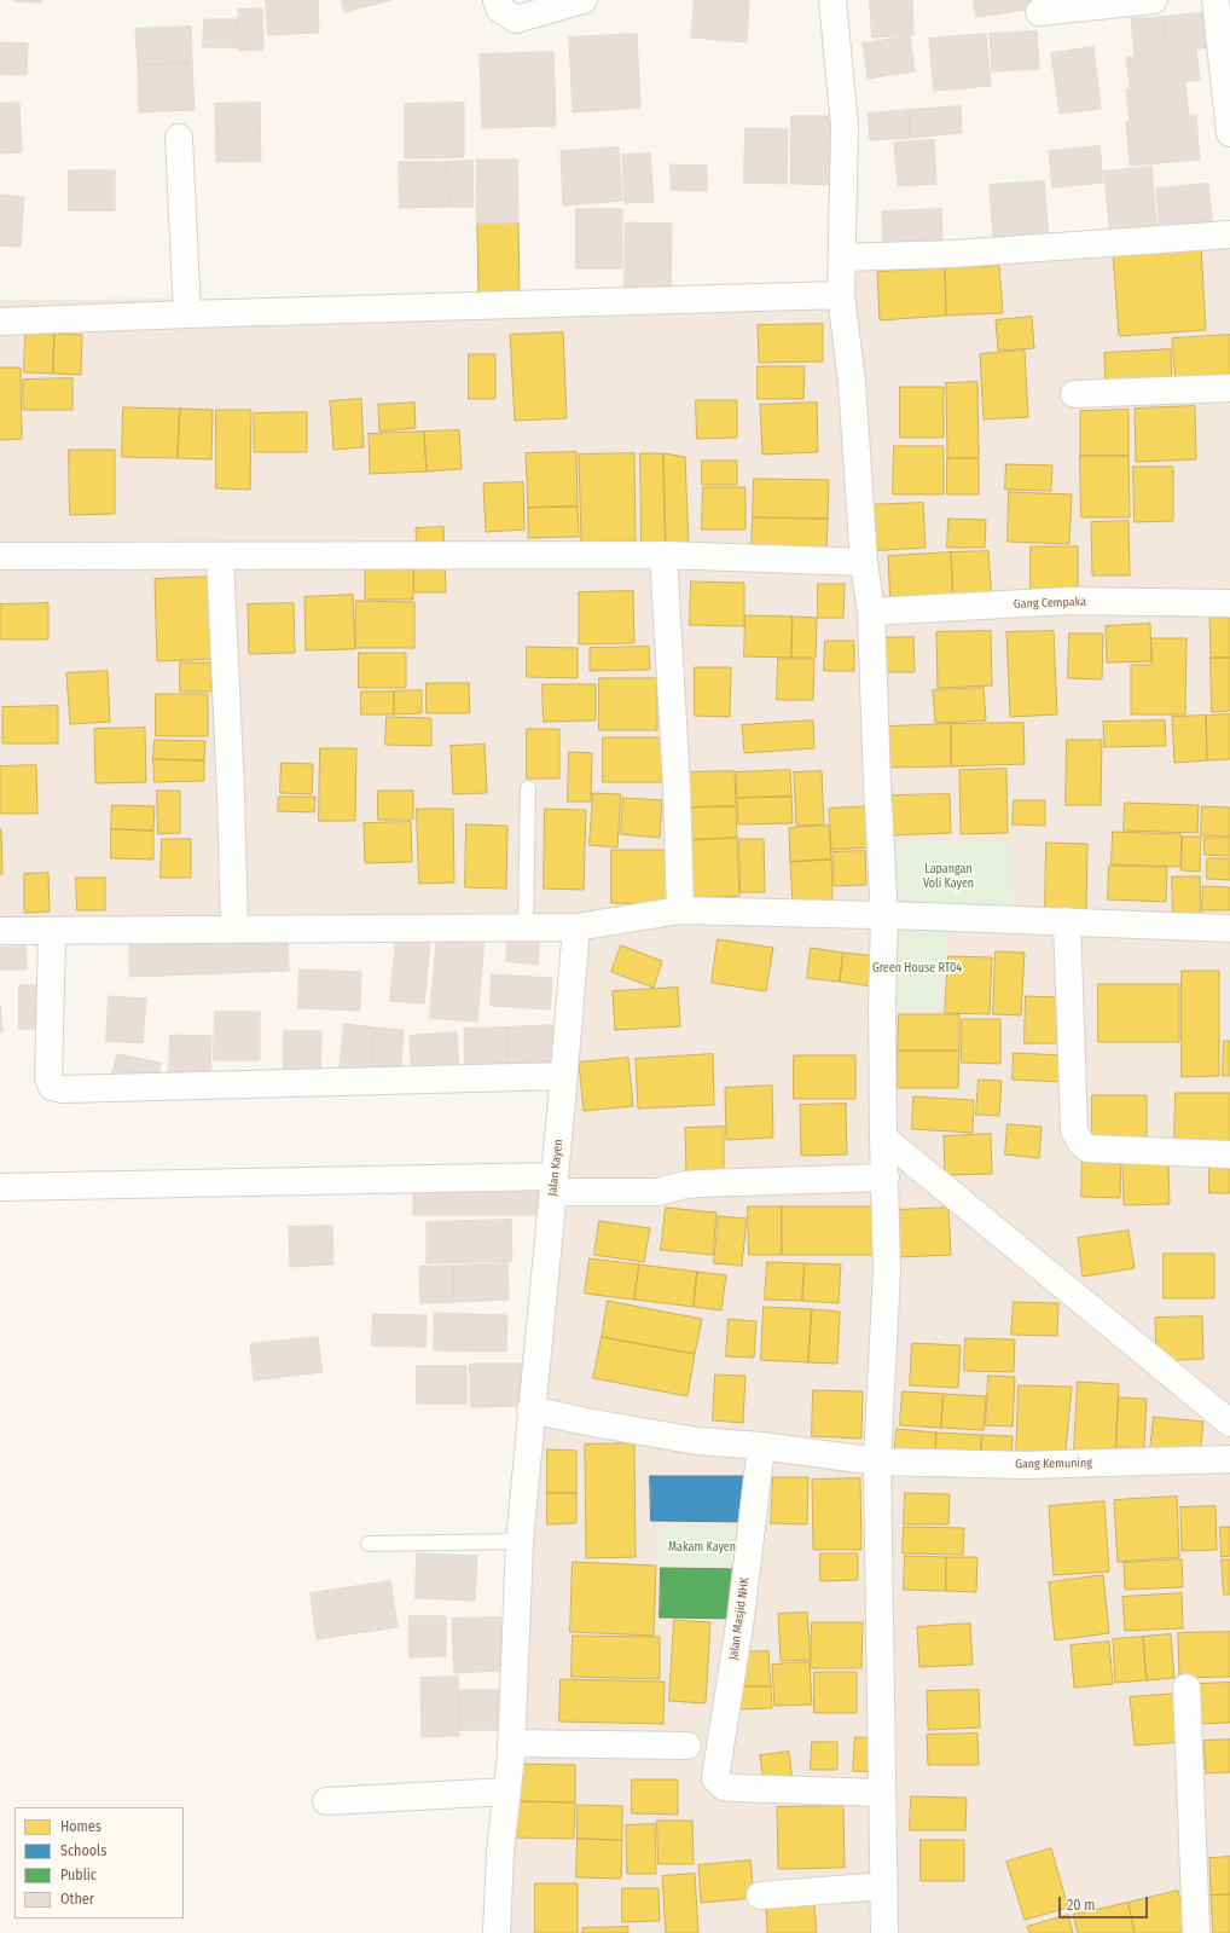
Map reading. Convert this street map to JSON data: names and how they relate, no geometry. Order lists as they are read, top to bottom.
{
  "streets": {
    "street": [
      "Gang Cempaka",
      "Jalan Kayen",
      "Gang Kemuning",
      "Jalan Masjid NHK"
    ]
  },
  "crossings": [
    ["Jalan Kayen", "Gang Kemuning"],
    ["Gang Kemuning", "Jalan Masjid NHK"]
  ],
  "parks": ["Lapangan Voli Kayen", "Green House RT04", "Makam Kayen"],
  "legend": [
    "Homes",
    "Schools",
    "Public",
    "Other"
  ],
  "scale_bar": "20 m"
}
